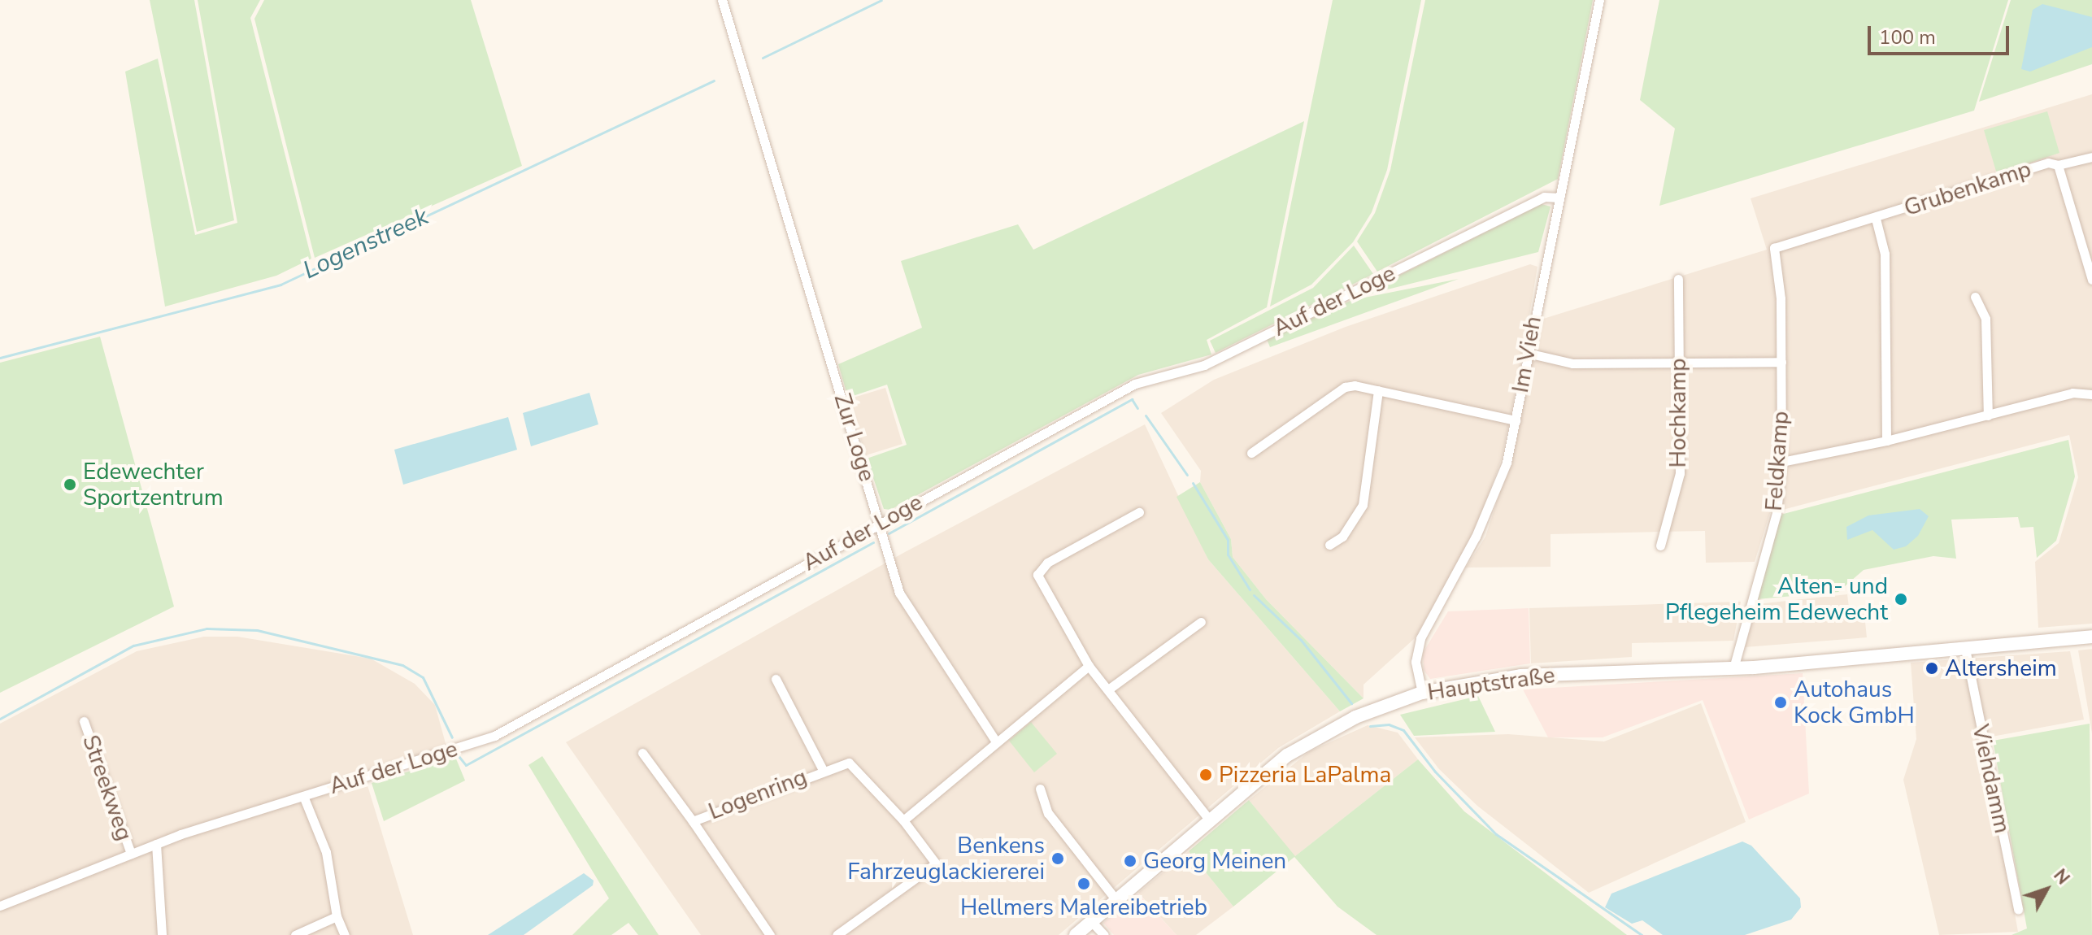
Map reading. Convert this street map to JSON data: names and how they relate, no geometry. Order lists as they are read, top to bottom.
{
  "streets": {
    "main road": ["Hauptstraße"],
    "street": [
      "Grubenkamp",
      "Auf der Loge",
      "Im Vieh",
      "Hochkamp",
      "Zur Loge",
      "Feldkamp",
      "Viehdamm",
      "Streekweg",
      "Logenring"
    ]
  },
  "crossings": [
    ["Grubenkamp", "Feldkamp"],
    ["Auf der Loge", "Im Vieh"],
    ["Auf der Loge", "Zur Loge"],
    ["Auf der Loge", "Streekweg"],
    ["Im Vieh", "Hauptstraße"],
    ["Feldkamp", "Hauptstraße"],
    ["Hauptstraße", "Viehdamm"]
  ],
  "water": ["Logenstreek"],
  "places": [
    "Edewechter Sportzentrum",
    "Alten- und Pflegeheim Edewecht",
    "Altersheim",
    "Autohaus Kock GmbH",
    "Pizzeria LaPalma",
    "Benkens Fahrzeuglackiererei",
    "Georg Meinen",
    "Hellmers Malereibetrieb"
  ],
  "scale_bar": "100 m",
  "north": "top right"
}
